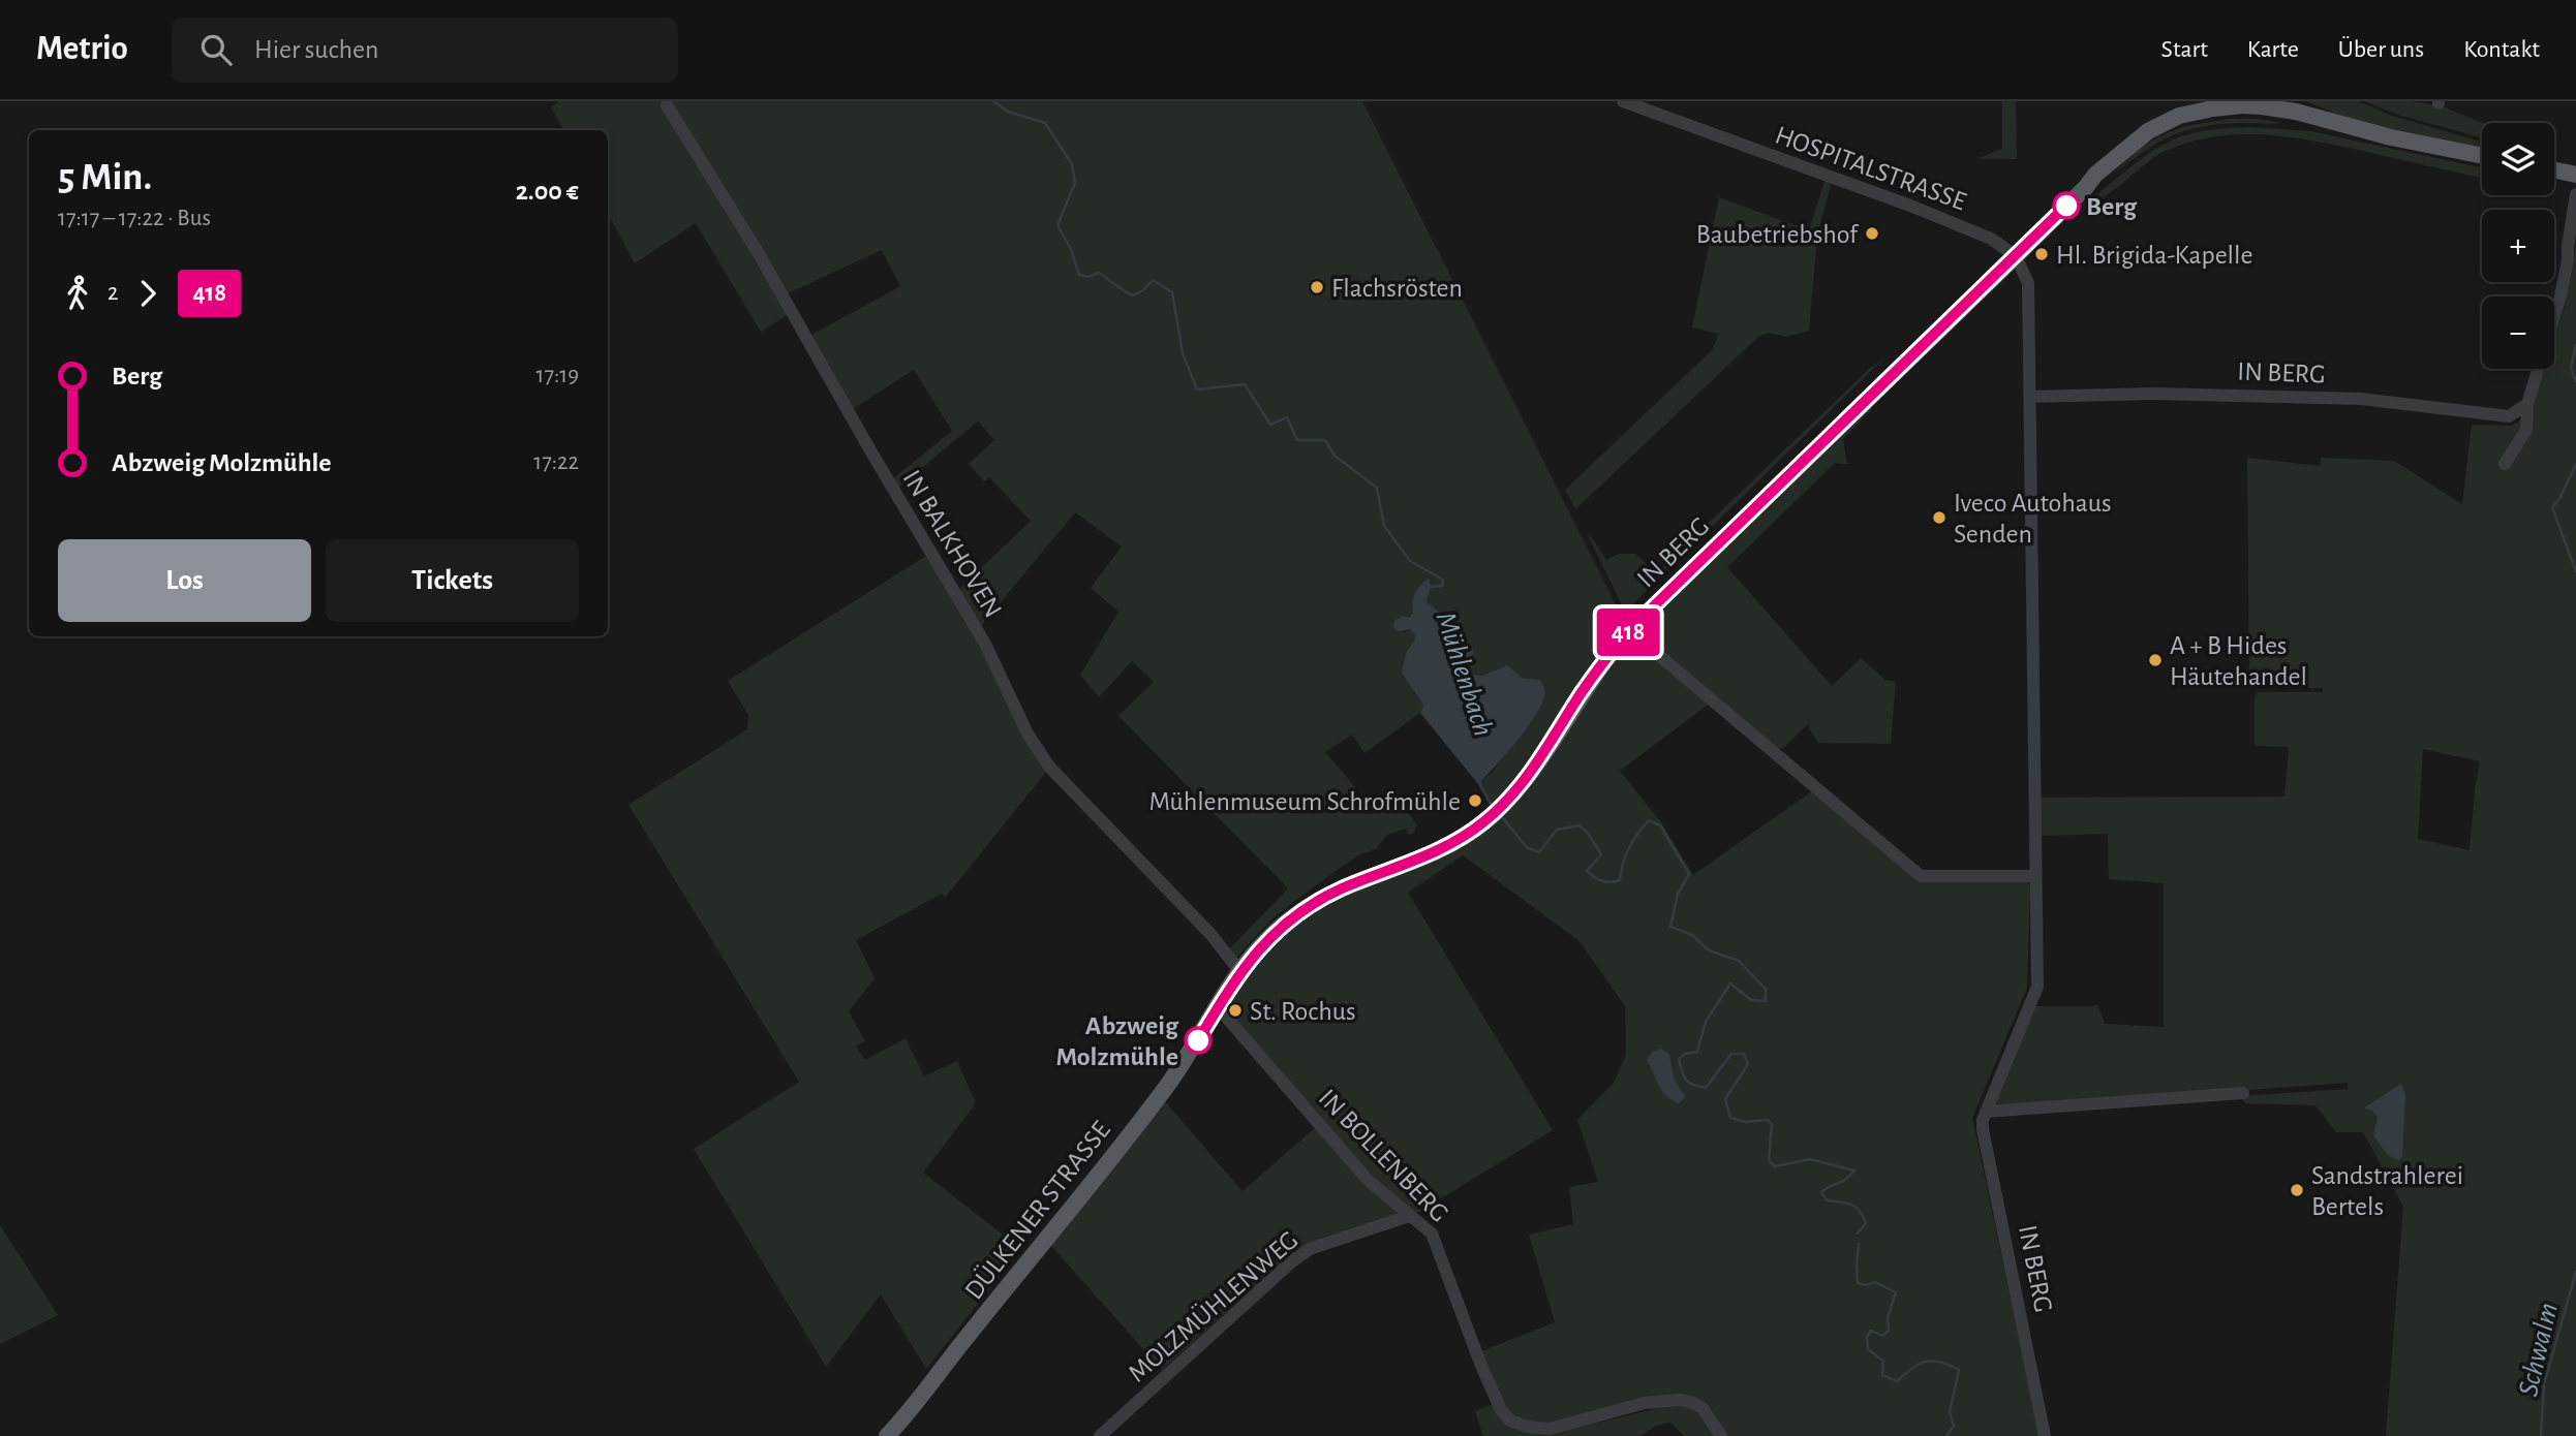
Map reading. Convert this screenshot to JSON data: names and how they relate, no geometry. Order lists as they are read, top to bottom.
{
  "streets": {
    "main road": ["IN BERG", "DÜLKENER STRASSE"],
    "street": [
      "HOSPITALSTRASSE",
      "IN BALKHOVEN",
      "IN BOLLENBERG",
      "MOLZMÜHLENWEG"
    ]
  },
  "crossings": [
    ["HOSPITALSTRASSE", "IN BERG"],
    ["IN BERG", "DÜLKENER STRASSE"],
    ["IN BALKHOVEN", "DÜLKENER STRASSE"],
    ["IN BOLLENBERG", "DÜLKENER STRASSE"],
    ["IN BOLLENBERG", "MOLZMÜHLENWEG"]
  ],
  "water": ["Mühlenbach", "Schwalm"],
  "places": [
    "Berg",
    "Baubetriebshof",
    "Hl. Brigida-Kapelle",
    "Flachsrösten",
    "Iveco Autohaus Senden",
    "A + B Hides Häutehandel",
    "Mühlenmuseum Schrofmühle",
    "St. Rochus",
    "Abzweig Molzmühle",
    "Sandstrahlerei Bertels"
  ],
  "lines": ["bus line 418"],
  "page": {
    "header": "Metrio",
    "search": "Hier suchen",
    "nav": [
      "Start",
      "Karte",
      "Über uns",
      "Kontakt"
    ],
    "on_map": "418",
    "map_buttons": ["+", "−"],
    "heading": ["5 Min.", "17:17 – 17:22 · Bus", "2.00 €"],
    "legs": ["2", "418"],
    "list": [
      {
        "name": "Berg",
        "value": "17:19"
      },
      {
        "name": "Abzweig Molzmühle",
        "value": "17:22"
      }
    ],
    "buttons": ["Los", "Tickets"]
  }
}
